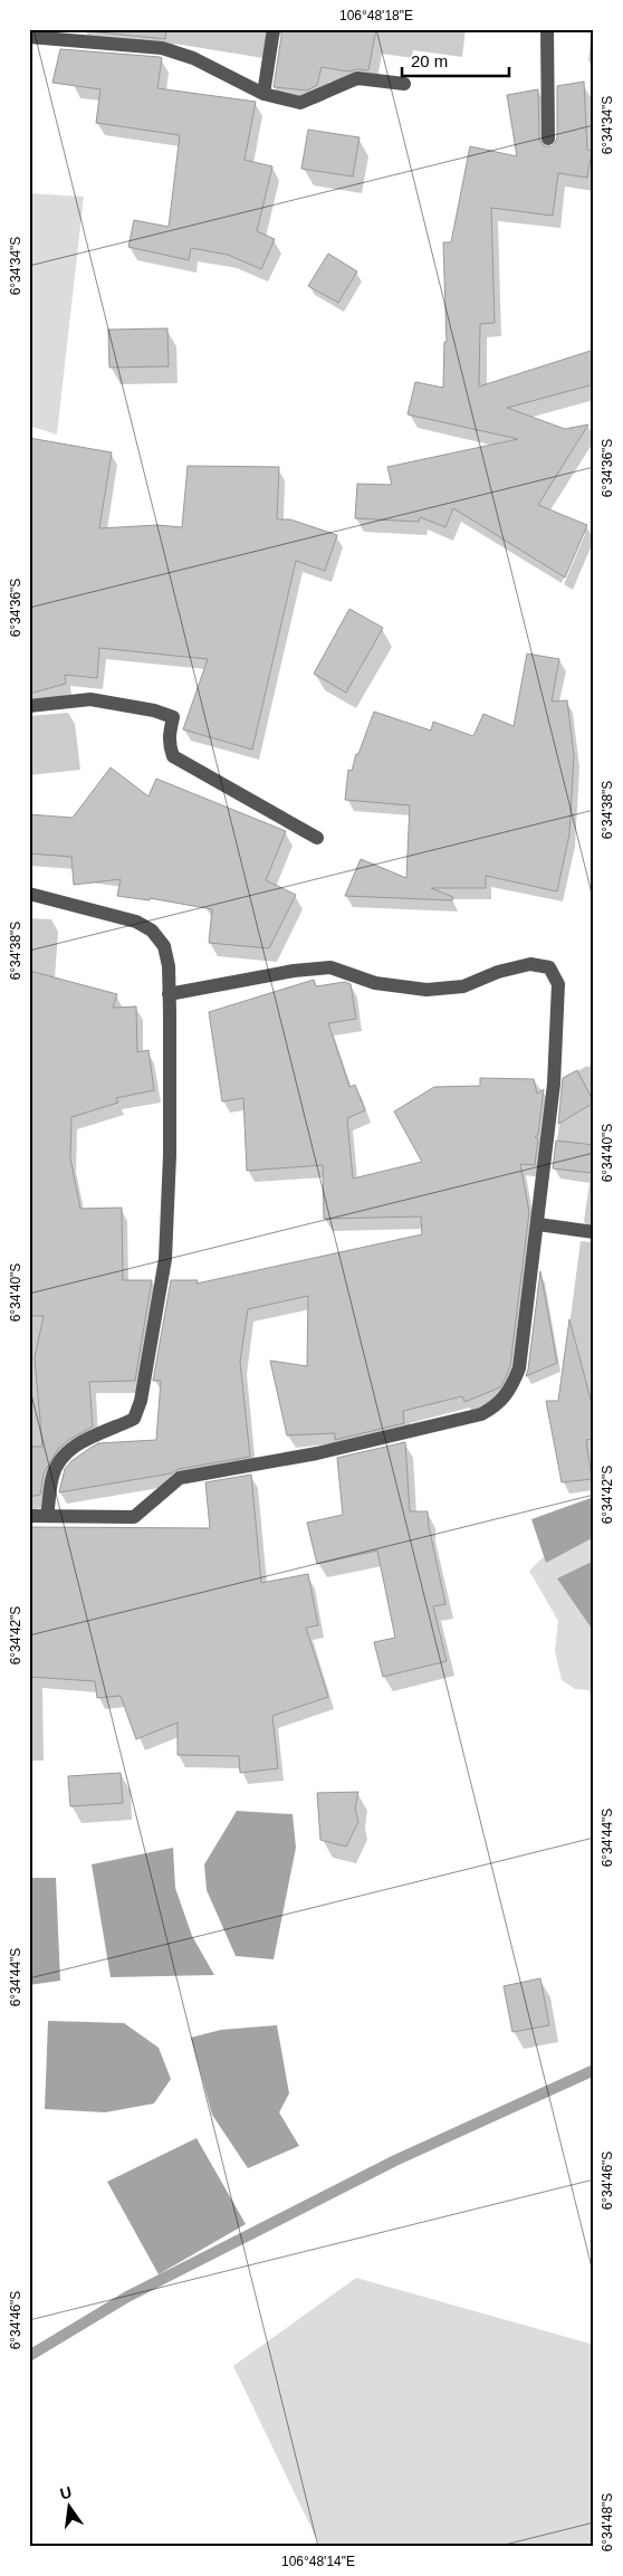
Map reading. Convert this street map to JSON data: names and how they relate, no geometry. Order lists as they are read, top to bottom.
{
  "scale_bar": "20 m",
  "north": "top",
  "coordinates": [
    "106°48'18\"E",
    "6°34'34\"S",
    "6°34'36\"S",
    "6°34'38\"S",
    "6°34'40\"S",
    "6°34'42\"S",
    "6°34'44\"S",
    "6°34'46\"S",
    "6°34'48\"S",
    "106°48'14\"E"
  ]
}
